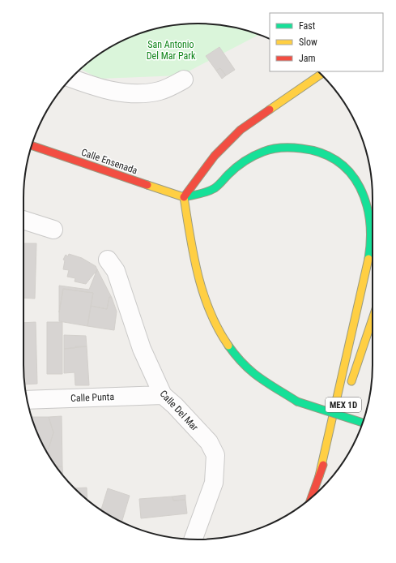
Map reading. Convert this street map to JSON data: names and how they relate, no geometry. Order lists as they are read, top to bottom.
{
  "streets": {
    "main road": ["Calle Ensenada", "MEX 1D"],
    "street": ["Calle Punta", "Calle Del Mar"]
  },
  "crossings": [
    ["Calle Punta", "Calle Del Mar"]
  ],
  "parks": ["San Antonio Del Mar Park"],
  "legend": ["Fast", "Slow", "Jam"]
}
